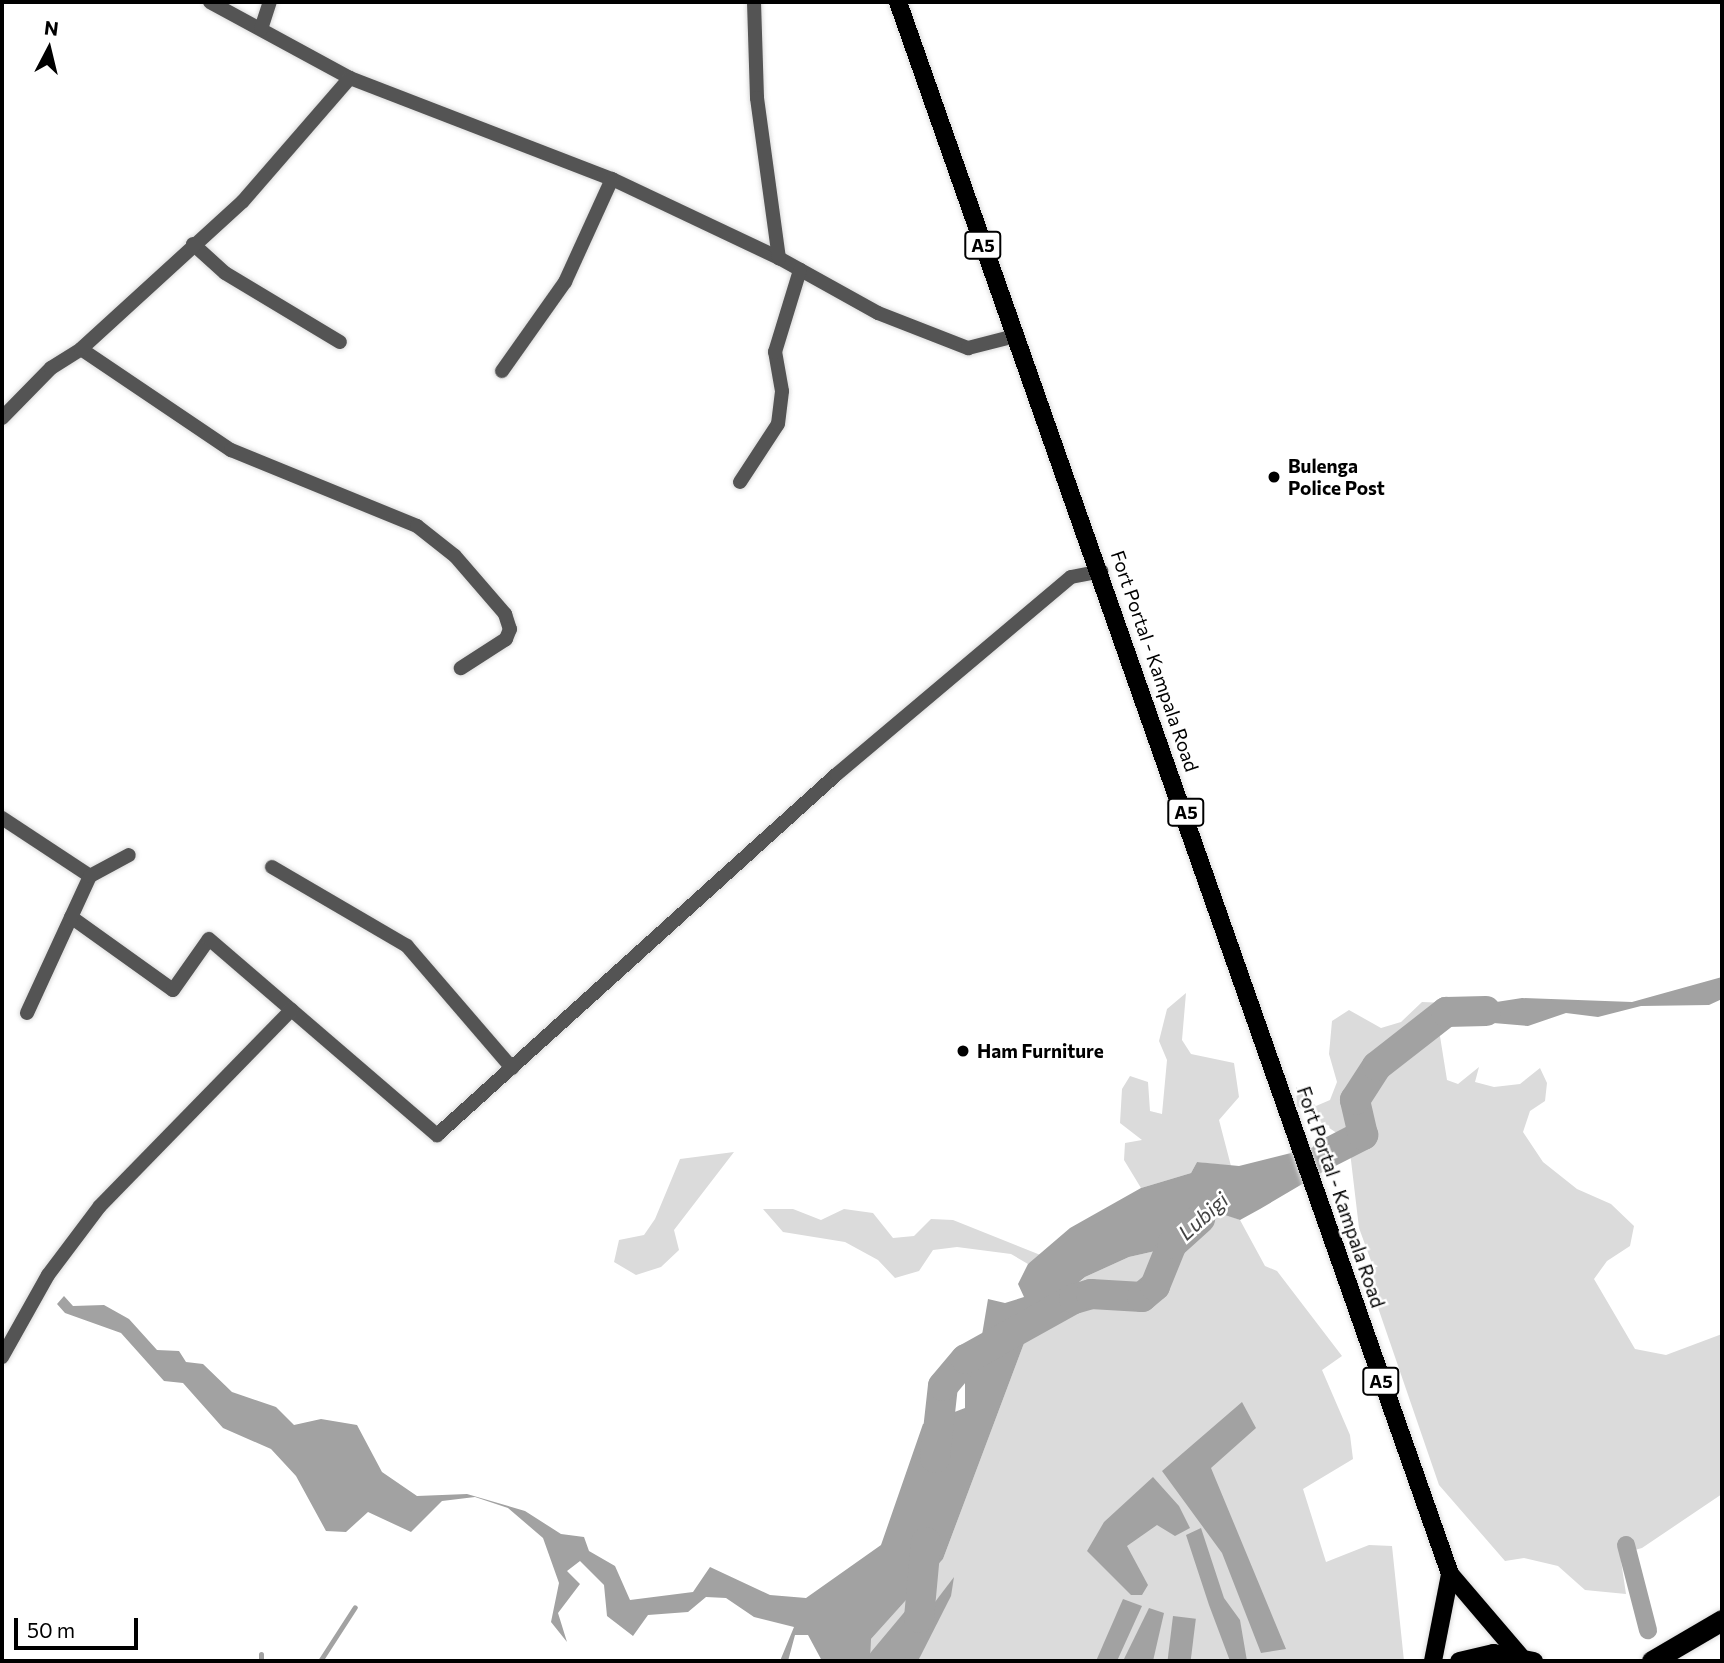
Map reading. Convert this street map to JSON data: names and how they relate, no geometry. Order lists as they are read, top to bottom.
{
  "streets": {
    "highway": ["A5"],
    "main road": ["Fort Portal - Kampala Road"]
  },
  "crossings": [
    ["A5", "Fort Portal - Kampala Road"]
  ],
  "water": ["Lubigi"],
  "places": ["Bulenga Police Post", "Ham Furniture"],
  "scale_bar": "50 m",
  "north": "top"
}
